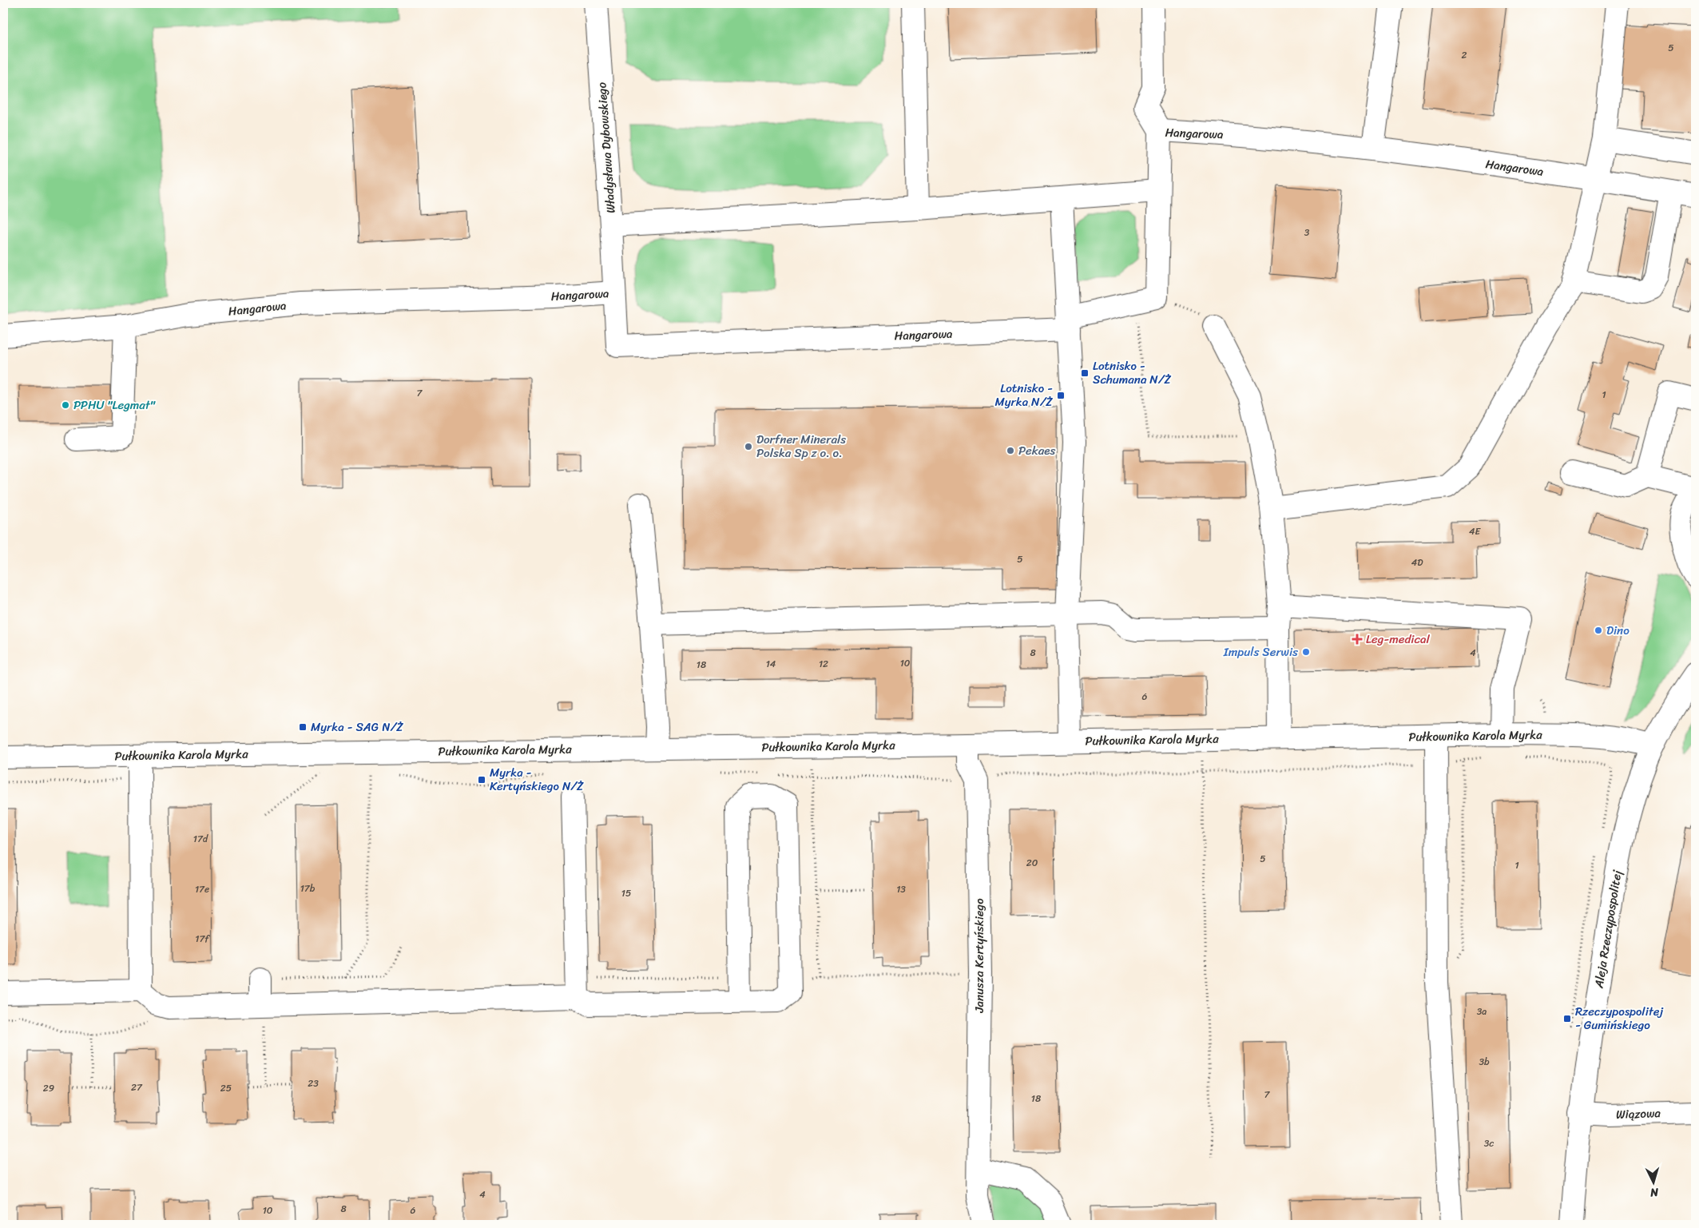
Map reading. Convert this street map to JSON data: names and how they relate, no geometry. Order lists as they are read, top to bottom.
{
  "streets": {
    "street": [
      "Hangarowa",
      "Władysława Dybowskiego",
      "Pułkownika Karola Myrka",
      "Aleja Rzeczypospolitej",
      "Janusza Kertyńskiego",
      "Wiązowa"
    ]
  },
  "crossings": [
    ["Hangarowa", "Władysława Dybowskiego"],
    ["Pułkownika Karola Myrka", "Aleja Rzeczypospolitej"],
    ["Pułkownika Karola Myrka", "Janusza Kertyńskiego"],
    ["Aleja Rzeczypospolitej", "Wiązowa"]
  ],
  "places": {
    "transit": [
      "Lotnisko - Schumana N/Ż",
      "Lotnisko - Myrka N/Ż",
      "Myrka - SAG N/Ż",
      "Myrka - Kertyńskiego N/Ż",
      "Rzeczypospolitej - Gumińskiego"
    ],
    "other": [
      "PPHU \"Legmat\"",
      "Dorfner Minerals Polska Sp z o. o.",
      "Pekaes",
      "Dino",
      "Impuls Serwis"
    ],
    "health": ["Leg-medical"]
  },
  "house_numbers": [
    "5",
    "2",
    "3",
    "7",
    "1",
    "4E",
    "5",
    "4D",
    "8",
    "4",
    "10",
    "14",
    "12",
    "18",
    "6",
    "17d",
    "5",
    "20",
    "1",
    "17b",
    "17e",
    "13",
    "15",
    "17f",
    "3a",
    "3b",
    "23",
    "27",
    "29",
    "25",
    "7",
    "18",
    "3c",
    "4",
    "8",
    "10",
    "6"
  ],
  "north": "bottom"
}
